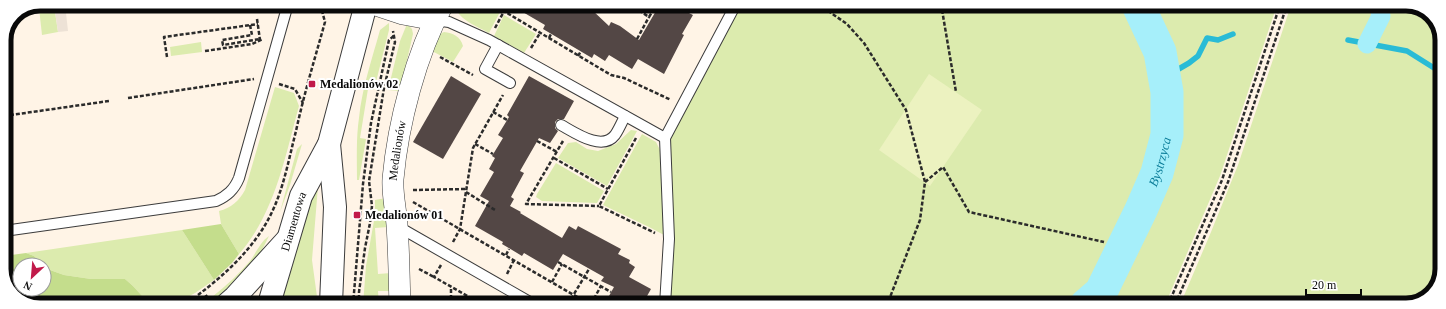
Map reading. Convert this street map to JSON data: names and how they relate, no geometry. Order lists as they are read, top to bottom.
{
  "streets": {
    "street": ["Medalionów", "Diamentowa"]
  },
  "water": ["Bystrzyca"],
  "places": {
    "transit": ["Medalionów 02", "Medalionów 01"]
  },
  "scale_bar": "20 m",
  "north": "bottom left"
}
